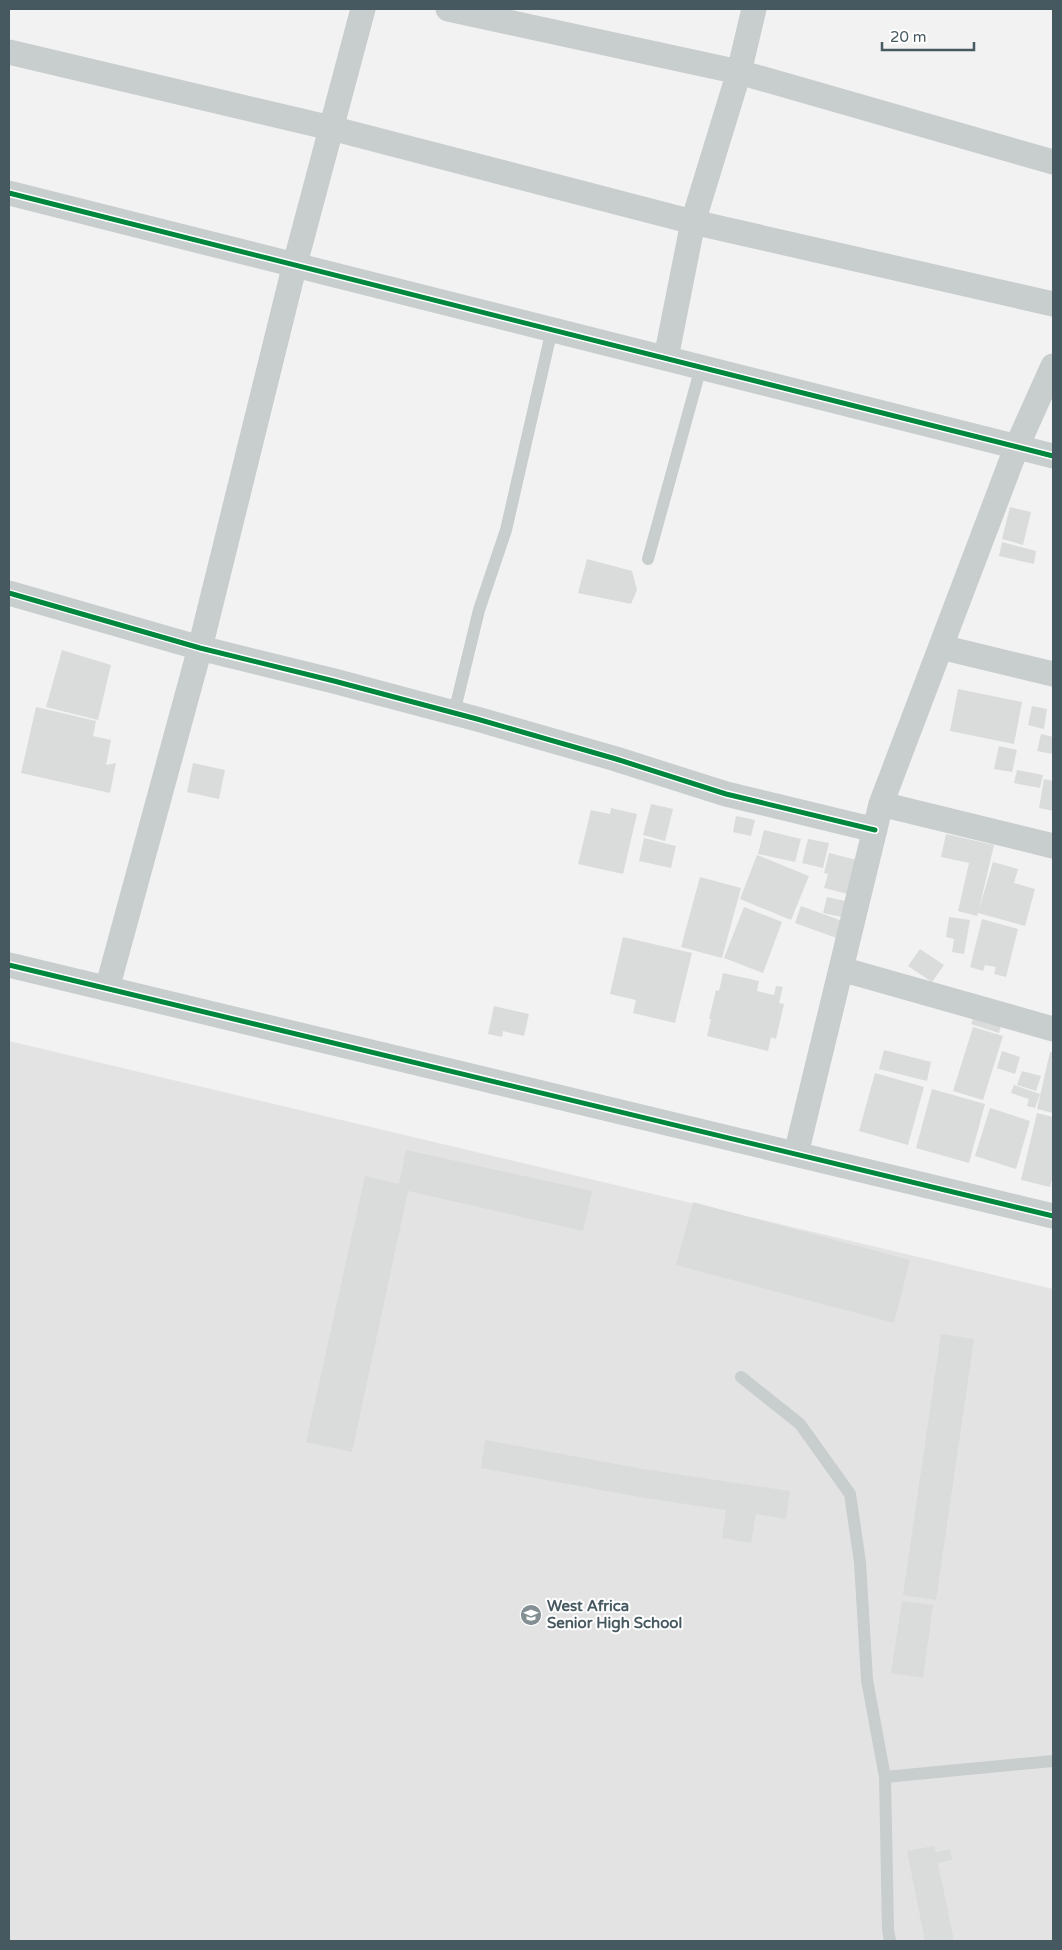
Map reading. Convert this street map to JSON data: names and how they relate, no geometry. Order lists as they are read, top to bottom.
{
  "places": {
    "school or university": ["West Africa Senior High School"]
  },
  "scale_bar": "20 m"
}
